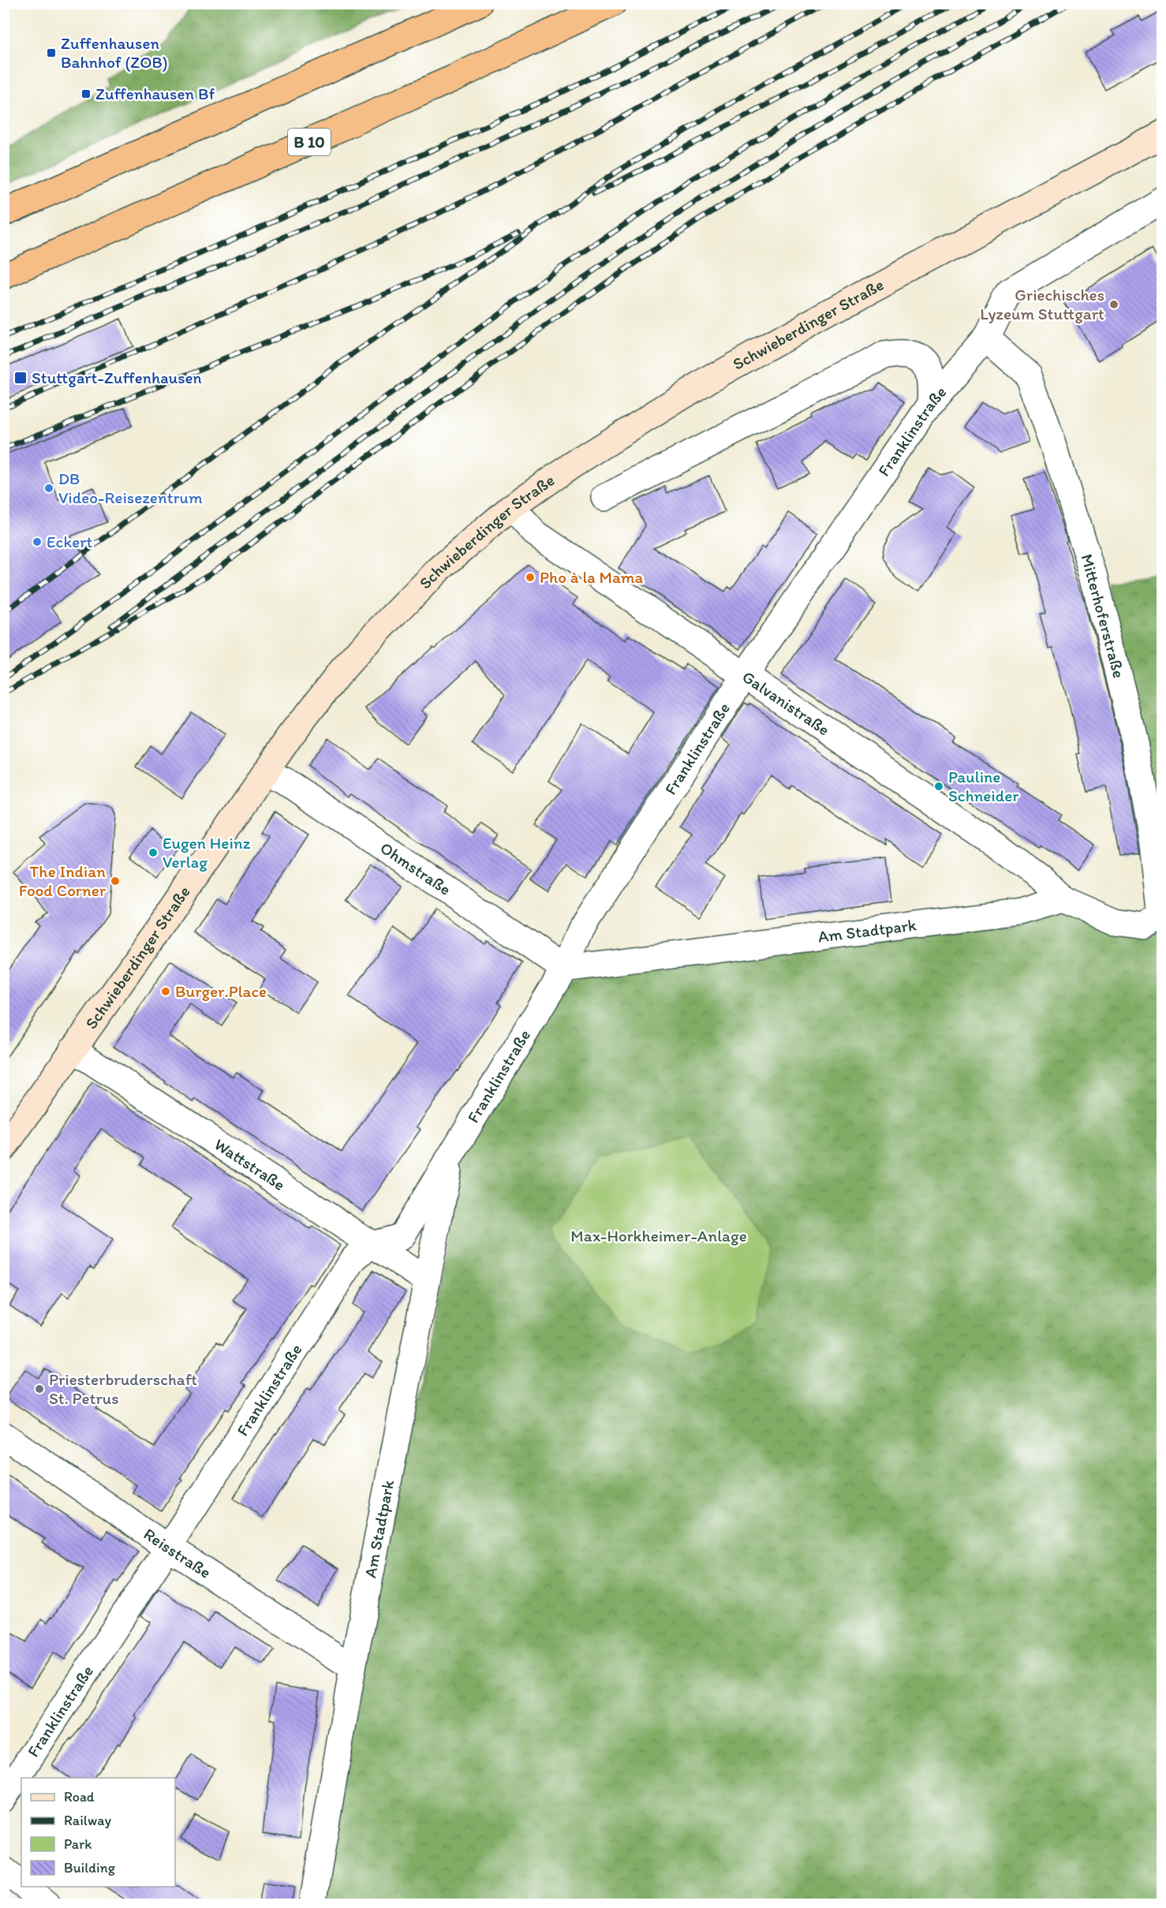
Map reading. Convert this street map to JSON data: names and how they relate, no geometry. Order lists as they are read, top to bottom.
{
  "streets": {
    "highway": ["B 10"],
    "main road": ["Schwieberdinger Straße"],
    "street": [
      "Franklinstraße",
      "Mitterhoferstraße",
      "Galvanistraße",
      "Ohmstraße",
      "Am Stadtpark",
      "Wattstraße",
      "Reisstraße"
    ]
  },
  "crossings": [
    ["Schwieberdinger Straße", "Galvanistraße"],
    ["Schwieberdinger Straße", "Ohmstraße"],
    ["Schwieberdinger Straße", "Wattstraße"],
    ["Franklinstraße", "Mitterhoferstraße"],
    ["Franklinstraße", "Galvanistraße"],
    ["Franklinstraße", "Ohmstraße"],
    ["Franklinstraße", "Am Stadtpark"],
    ["Franklinstraße", "Wattstraße"],
    ["Franklinstraße", "Reisstraße"],
    ["Galvanistraße", "Am Stadtpark"],
    ["Ohmstraße", "Am Stadtpark"],
    ["Am Stadtpark", "Wattstraße"],
    ["Am Stadtpark", "Reisstraße"]
  ],
  "parks": ["Max-Horkheimer-Anlage"],
  "places": {
    "transit": ["Zuffenhausen Bahnhof (ZOB)", "Zuffenhausen Bf", "Stuttgart-Zuffenhausen"],
    "other": [
      "Griechisches Lyzeum Stuttgart",
      "DB Video-Reisezentrum",
      "Eckert",
      "Pho à la Mama",
      "Pauline Schneider",
      "Eugen Heinz Verlag",
      "The Indian Food Corner",
      "Burger.Place",
      "Priesterbruderschaft St. Petrus"
    ]
  },
  "legend": [
    "Road",
    "Railway",
    "Park",
    "Building"
  ]
}
